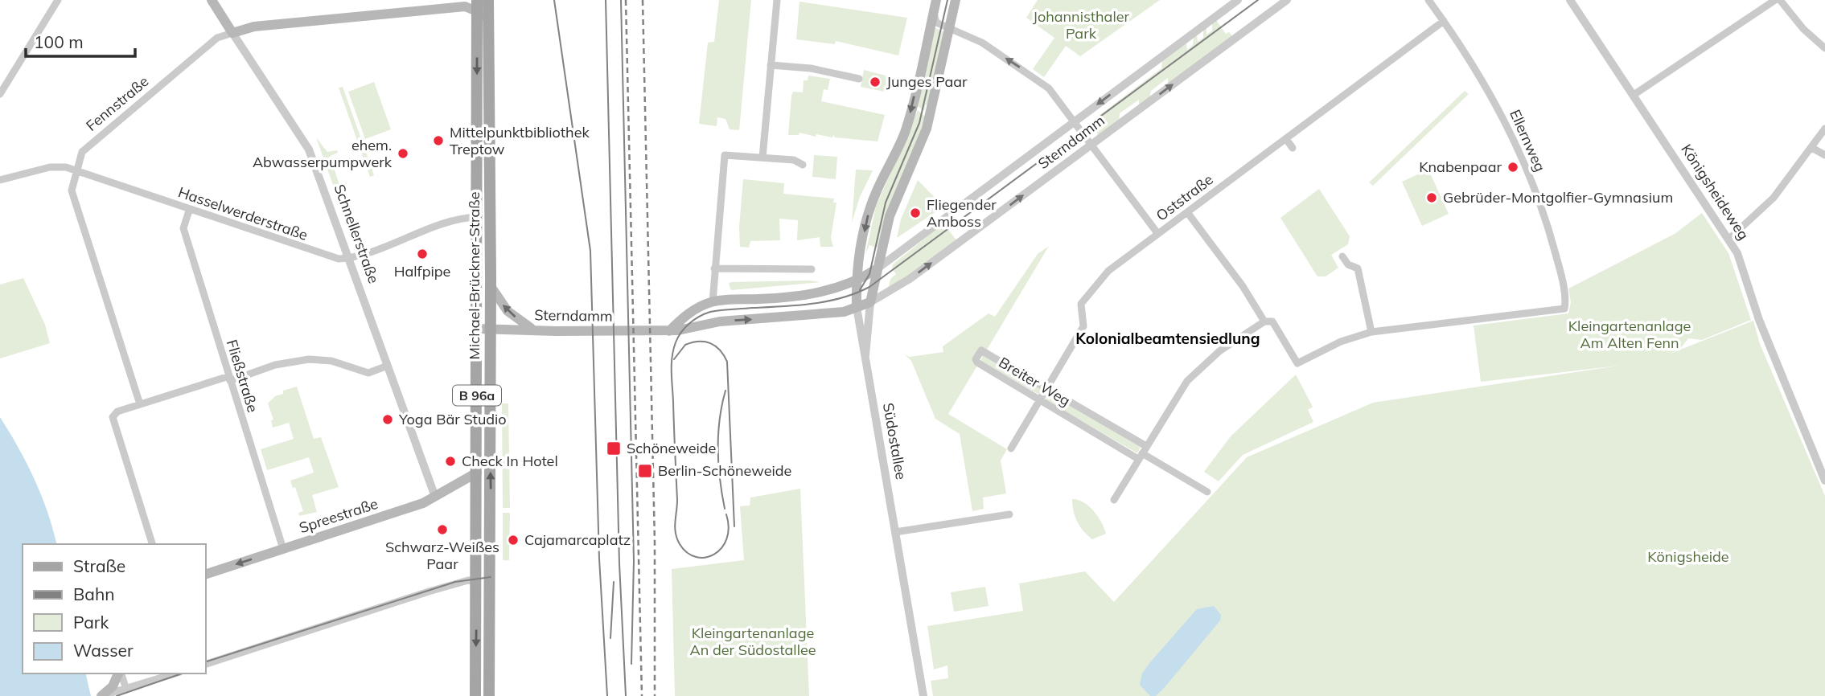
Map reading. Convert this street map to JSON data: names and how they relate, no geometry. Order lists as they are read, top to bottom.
{
  "streets": {
    "main road": [
      "Fennstraße",
      "Sterndamm",
      "Schnellerstraße",
      "Michael-Brückner-Straße",
      "B 96a",
      "Spreestraße"
    ],
    "street": [
      "Ellernweg",
      "Königsheideweg",
      "Oststraße",
      "Hasselwerderstraße",
      "Fließstraße",
      "Breiter Weg",
      "Südostallee"
    ]
  },
  "crossings": [
    ["Fennstraße", "Hasselwerderstraße"],
    ["Fennstraße", "Schnellerstraße"],
    ["Fennstraße", "Michael-Brückner-Straße"],
    ["Ellernweg", "Oststraße"],
    ["Sterndamm", "Michael-Brückner-Straße"],
    ["Sterndamm", "Südostallee"],
    ["Oststraße", "Breiter Weg"],
    ["Hasselwerderstraße", "Schnellerstraße"],
    ["Hasselwerderstraße", "Michael-Brückner-Straße"],
    ["Hasselwerderstraße", "Fließstraße"],
    ["Schnellerstraße", "Spreestraße"],
    ["Michael-Brückner-Straße", "B 96a"],
    ["Michael-Brückner-Straße", "Spreestraße"],
    ["Fließstraße", "Spreestraße"]
  ],
  "districts": ["Kolonialbeamtensiedlung"],
  "parks": [
    "Johannisthaler Park",
    "Kleingartenanlage Am Alten Fenn",
    "Königsheide",
    "Kleingartenanlage An der Südostallee"
  ],
  "places": {
    "other": [
      "Junges Paar",
      "Mittelpunktbibliothek Treptow",
      "ehem. Abwasserpumpwerk",
      "Knabenpaar",
      "Gebrüder-Montgolfier-Gymnasium",
      "Fliegender Amboss",
      "Halfpipe",
      "Yoga Bär Studio",
      "Check In Hotel",
      "Schwarz-Weißes Paar",
      "Cajamarcaplatz"
    ],
    "transit": ["Schöneweide", "Berlin-Schöneweide"]
  },
  "legend": [
    "Straße",
    "Bahn",
    "Park",
    "Wasser"
  ],
  "scale_bar": "100 m"
}
